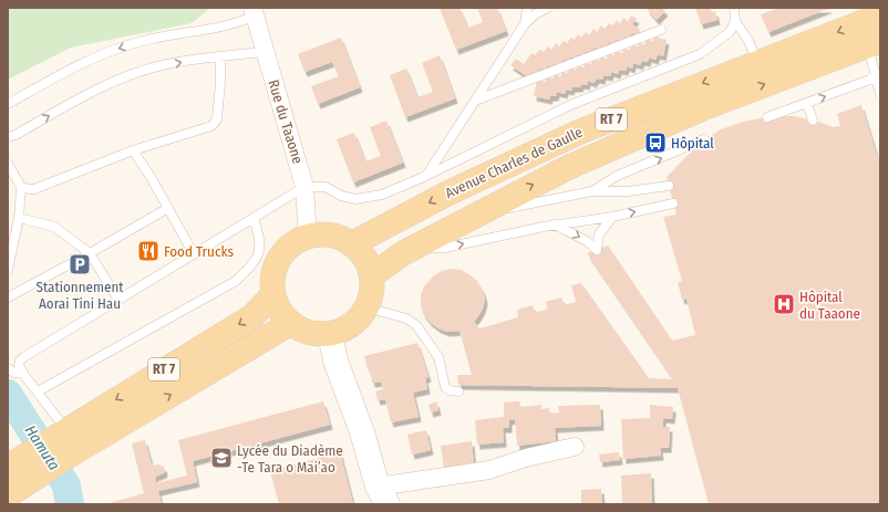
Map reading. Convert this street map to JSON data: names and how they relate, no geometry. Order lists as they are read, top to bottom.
{
  "streets": {
    "main road": ["RT 7", "Avenue Charles de Gaulle"],
    "street": ["Rue du Taaone"]
  },
  "crossings": [
    ["RT 7", "Rue du Taaone"],
    ["RT 7", "Avenue Charles de Gaulle"],
    ["Rue du Taaone", "Avenue Charles de Gaulle"]
  ],
  "water": ["Hamuta"],
  "places": {
    "bus stop": ["Hôpital"],
    "restaurant": ["Food Trucks"],
    "parking": ["Stationnement Aorai Tini Hau"],
    "hospital": ["Hôpital du Taaone"],
    "school or university": ["Lycée du Diadème -Te Tara o Mai’ao"]
  }
}
